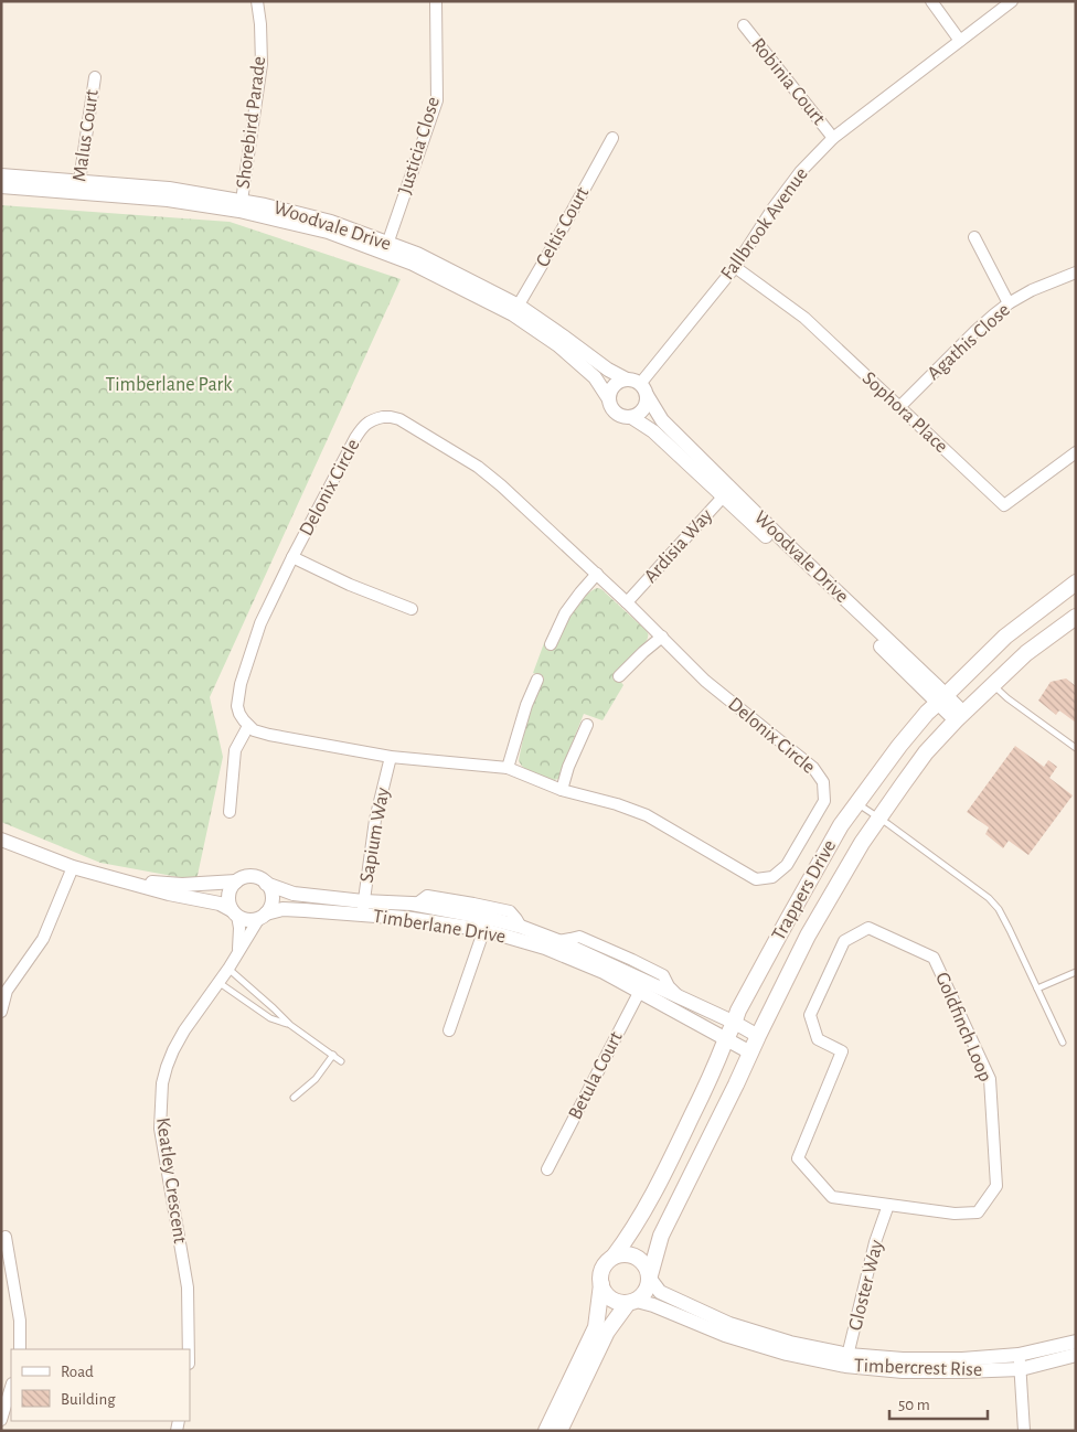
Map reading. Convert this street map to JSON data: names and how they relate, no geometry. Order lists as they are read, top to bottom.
{
  "streets": {
    "main road": ["Trappers Drive"],
    "street": [
      "Robinia Court",
      "Shorebird Parade",
      "Malus Court",
      "Justicia Close",
      "Fallbrook Avenue",
      "Woodvale Drive",
      "Celtis Court",
      "Agathis Close",
      "Sophora Place",
      "Delonix Circle",
      "Ardisia Way",
      "Sapium Way",
      "Timberlane Drive",
      "Goldfinch Loop",
      "Betula Court",
      "Keatley Crescent",
      "Gloster Way",
      "Timbercrest Rise"
    ]
  },
  "crossings": [
    ["Robinia Court", "Fallbrook Avenue"],
    ["Shorebird Parade", "Woodvale Drive"],
    ["Malus Court", "Woodvale Drive"],
    ["Justicia Close", "Woodvale Drive"],
    ["Fallbrook Avenue", "Woodvale Drive"],
    ["Fallbrook Avenue", "Sophora Place"],
    ["Woodvale Drive", "Celtis Court"],
    ["Woodvale Drive", "Ardisia Way"],
    ["Woodvale Drive", "Trappers Drive"],
    ["Agathis Close", "Sophora Place"],
    ["Delonix Circle", "Ardisia Way"],
    ["Delonix Circle", "Sapium Way"],
    ["Sapium Way", "Timberlane Drive"],
    ["Trappers Drive", "Timberlane Drive"],
    ["Trappers Drive", "Timbercrest Rise"],
    ["Timberlane Drive", "Betula Court"],
    ["Timberlane Drive", "Keatley Crescent"],
    ["Goldfinch Loop", "Gloster Way"],
    ["Gloster Way", "Timbercrest Rise"]
  ],
  "parks": ["Timberlane Park"],
  "legend": ["Road", "Building"],
  "scale_bar": "50 m"
}
